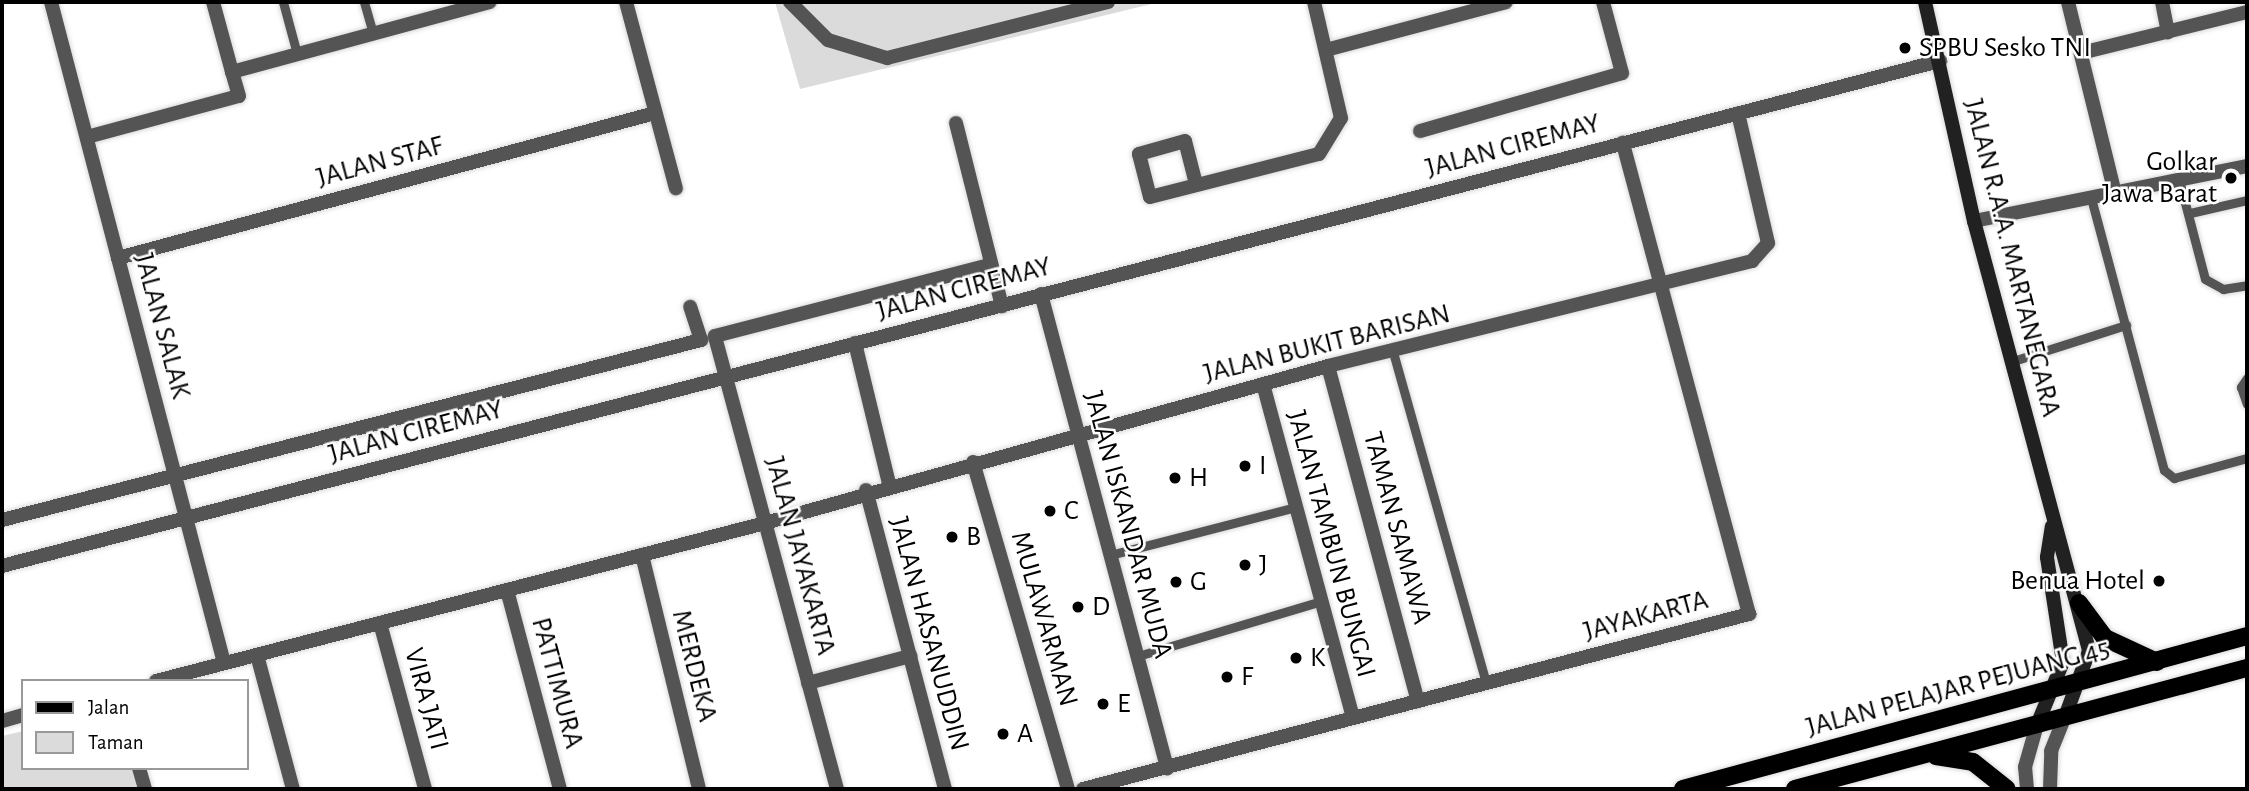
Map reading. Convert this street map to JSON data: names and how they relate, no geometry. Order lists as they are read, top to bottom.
{
  "streets": {
    "main road": ["JALAN R.A.A. MARTANEGARA", "JALAN PELAJAR PEJUANG 45"],
    "street": [
      "JALAN CIREMAY",
      "JALAN STAF",
      "JALAN SALAK",
      "JALAN BUKIT BARISAN",
      "JALAN ISKANDAR MUDA",
      "TAMAN SAMAWA",
      "JALAN TAMBUN BUNGAI",
      "JALAN JAYAKARTA",
      "JAYAKARTA",
      "MULAWARMAN",
      "JALAN HASANUDDIN",
      "MERDEKA",
      "PATTIMURA",
      "VIRA JATI"
    ]
  },
  "crossings": [
    ["JALAN CIREMAY", "JALAN R.A.A. MARTANEGARA"],
    ["JALAN CIREMAY", "JALAN SALAK"],
    ["JALAN CIREMAY", "JALAN BUKIT BARISAN"],
    ["JALAN CIREMAY", "JALAN ISKANDAR MUDA"],
    ["JALAN CIREMAY", "JALAN JAYAKARTA"],
    ["JALAN CIREMAY", "JAYAKARTA"],
    ["JALAN STAF", "JALAN SALAK"],
    ["JALAN R.A.A. MARTANEGARA", "JALAN PELAJAR PEJUANG 45"],
    ["JALAN SALAK", "JALAN BUKIT BARISAN"],
    ["JALAN BUKIT BARISAN", "JALAN ISKANDAR MUDA"],
    ["JALAN BUKIT BARISAN", "TAMAN SAMAWA"],
    ["JALAN BUKIT BARISAN", "JALAN TAMBUN BUNGAI"],
    ["JALAN BUKIT BARISAN", "JALAN JAYAKARTA"],
    ["JALAN BUKIT BARISAN", "JAYAKARTA"],
    ["JALAN BUKIT BARISAN", "MULAWARMAN"],
    ["JALAN BUKIT BARISAN", "JALAN HASANUDDIN"],
    ["JALAN BUKIT BARISAN", "MERDEKA"],
    ["JALAN BUKIT BARISAN", "PATTIMURA"],
    ["JALAN BUKIT BARISAN", "VIRA JATI"],
    ["JALAN ISKANDAR MUDA", "JAYAKARTA"],
    ["TAMAN SAMAWA", "JAYAKARTA"],
    ["JALAN TAMBUN BUNGAI", "JAYAKARTA"]
  ],
  "places": [
    "SPBU Sesko TNI",
    "Golkar Jawa Barat",
    "I",
    "H",
    "C",
    "B",
    "J",
    "Benua Hotel",
    "G",
    "D",
    "K",
    "F",
    "E",
    "A"
  ],
  "legend": ["Jalan", "Taman"]
}
